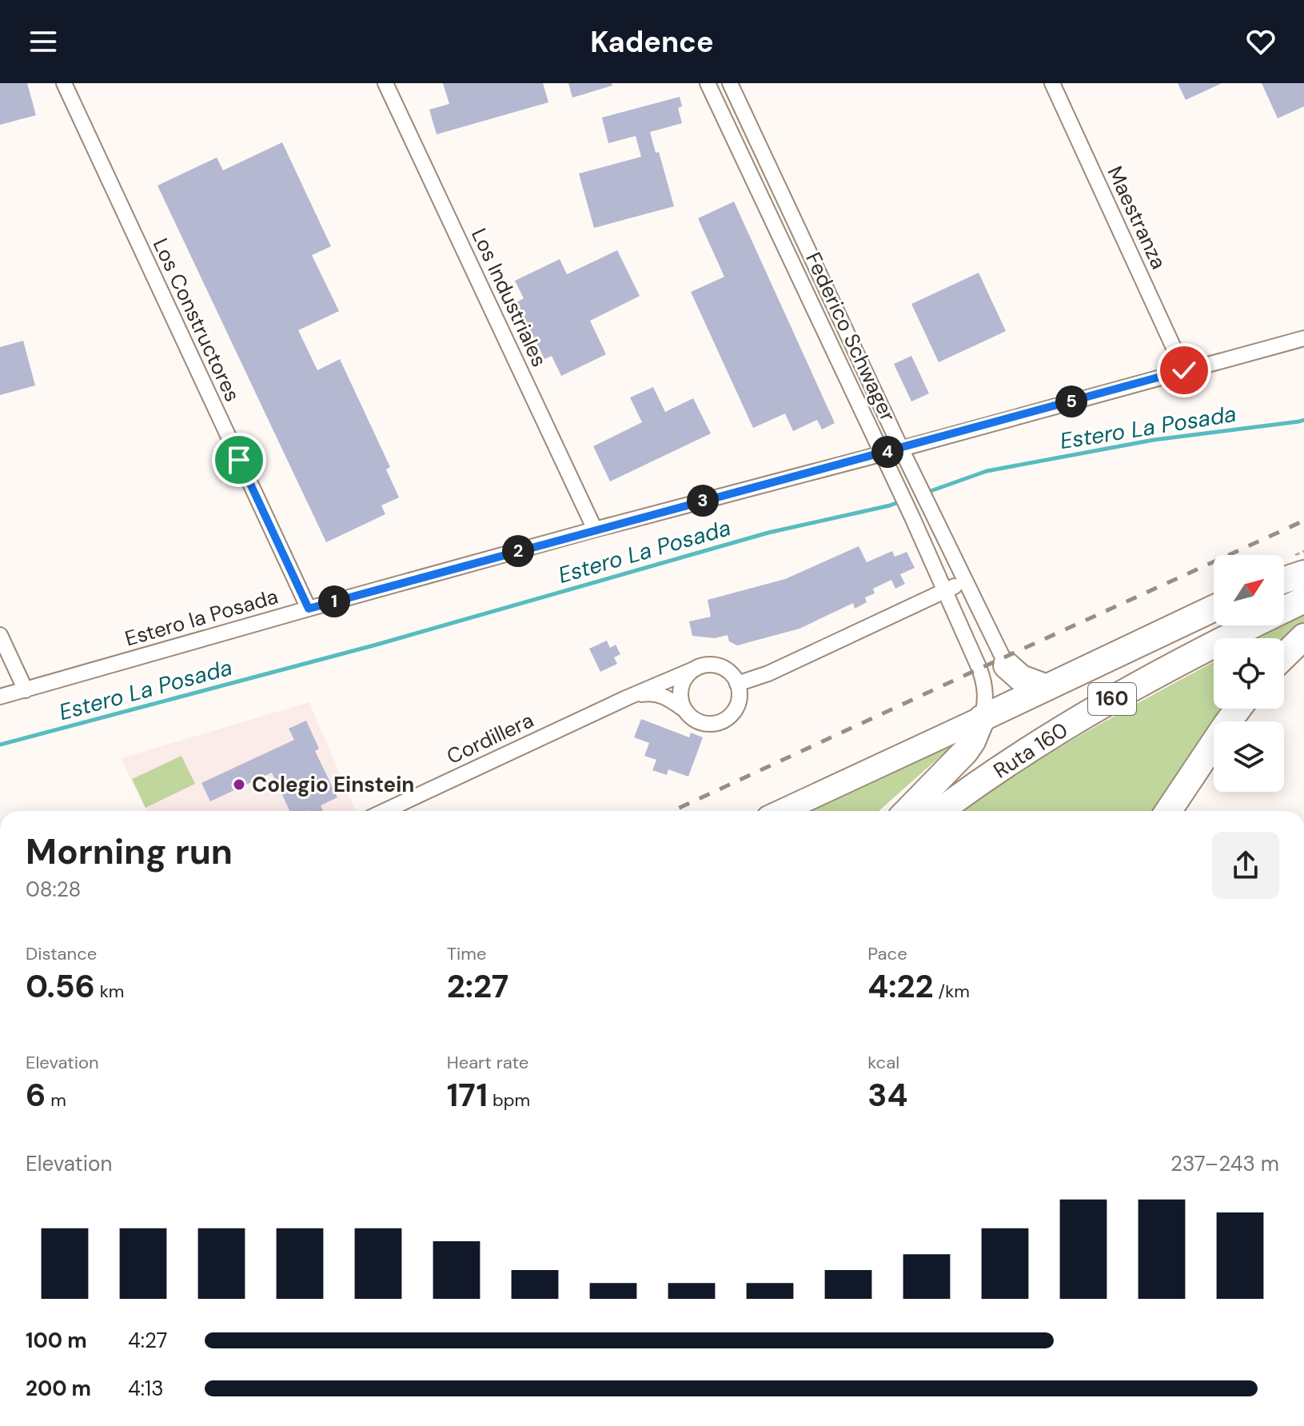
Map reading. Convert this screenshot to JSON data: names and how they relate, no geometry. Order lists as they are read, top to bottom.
{
  "streets": {
    "highway": ["160", "Ruta 160"],
    "street": [
      "Maestranza",
      "Los Industriales",
      "Los Constructores",
      "Federico Schwager",
      "Estero la Posada",
      "Cordillera"
    ]
  },
  "crossings": [
    ["Maestranza", "Estero la Posada"],
    ["Los Industriales", "Estero la Posada"],
    ["Los Constructores", "Estero la Posada"],
    ["Federico Schwager", "Estero la Posada"]
  ],
  "water": ["Estero La Posada"],
  "places": ["Colegio Einstein"],
  "north": "top right",
  "page": {
    "header": "Kadence",
    "pins": [
      "5",
      "4",
      "3",
      "2",
      "1"
    ],
    "heading": ["Morning run", "08:28"],
    "stats": [
      ["Distance", "0.56 km"],
      ["Time", "2:27"],
      ["Pace", "4:22 /km"],
      ["Elevation", "6 m"],
      ["Heart rate", "171 bpm"],
      ["kcal", "34"]
    ],
    "chart": ["Elevation", "237–243 m"],
    "list": [
      {
        "name": "100 m",
        "note": "4:27"
      },
      {
        "name": "200 m",
        "note": "4:13"
      }
    ]
  }
}
